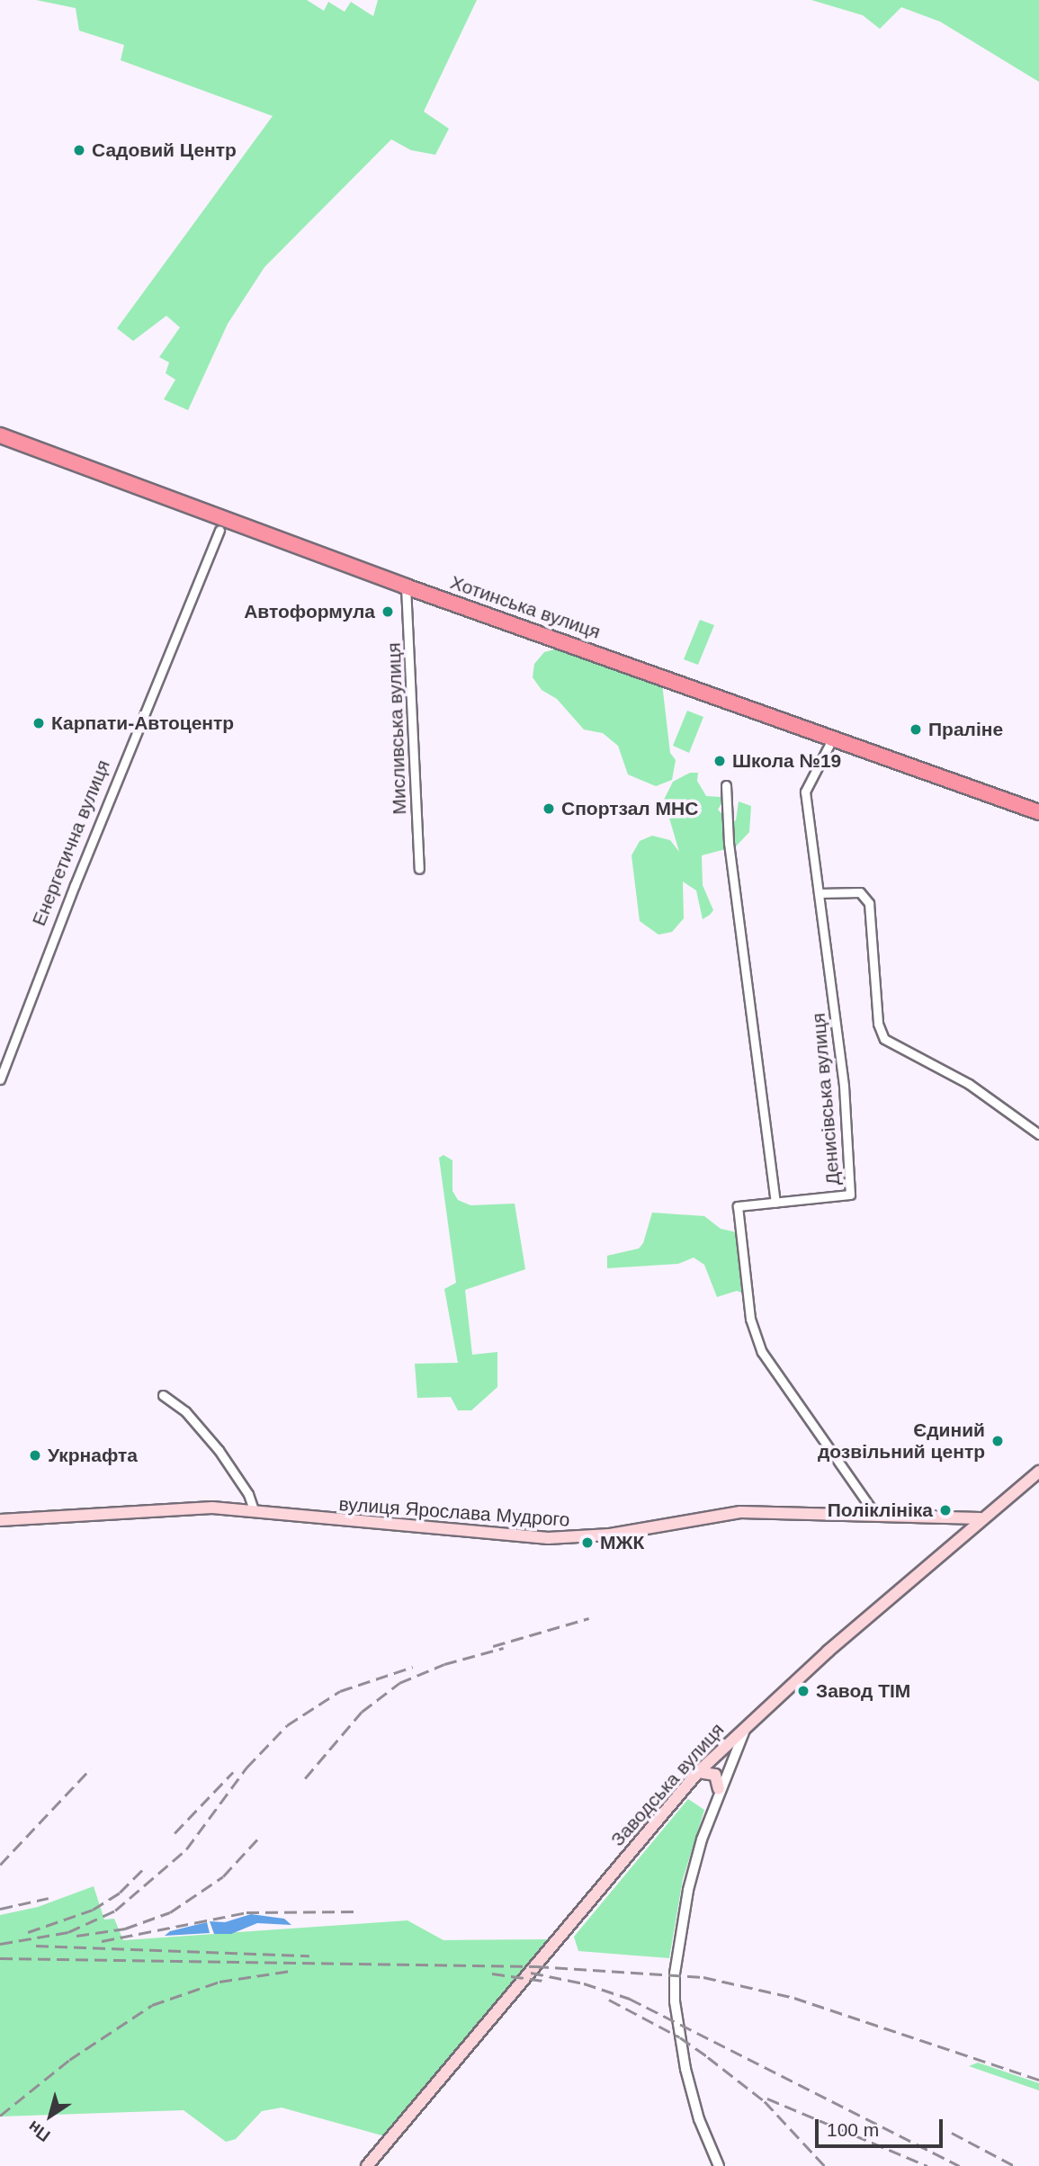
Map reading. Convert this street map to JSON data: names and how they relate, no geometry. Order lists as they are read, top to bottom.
{
  "streets": {
    "highway": ["Хотинська вулиця"],
    "main road": ["вулиця Ярослава Мудрого", "Заводська вулиця"],
    "street": ["Мисливська вулиця", "Енергетична вулиця", "Денисівська вулиця"]
  },
  "crossings": [
    ["Хотинська вулиця", "Мисливська вулиця"],
    ["Хотинська вулиця", "Енергетична вулиця"],
    ["Хотинська вулиця", "Денисівська вулиця"],
    ["Денисівська вулиця", "вулиця Ярослава Мудрого"],
    ["вулиця Ярослава Мудрого", "Заводська вулиця"]
  ],
  "places": [
    "Садовий Центр",
    "Автоформула",
    "Карпати-Автоцентр",
    "Праліне",
    "Школа №19",
    "Спортзал МНС",
    "Єдиний дозвільний центр",
    "Укрнафта",
    "Поліклініка",
    "МЖК",
    "Завод ТІМ"
  ],
  "scale_bar": "100 m",
  "north": "bottom left"
}
